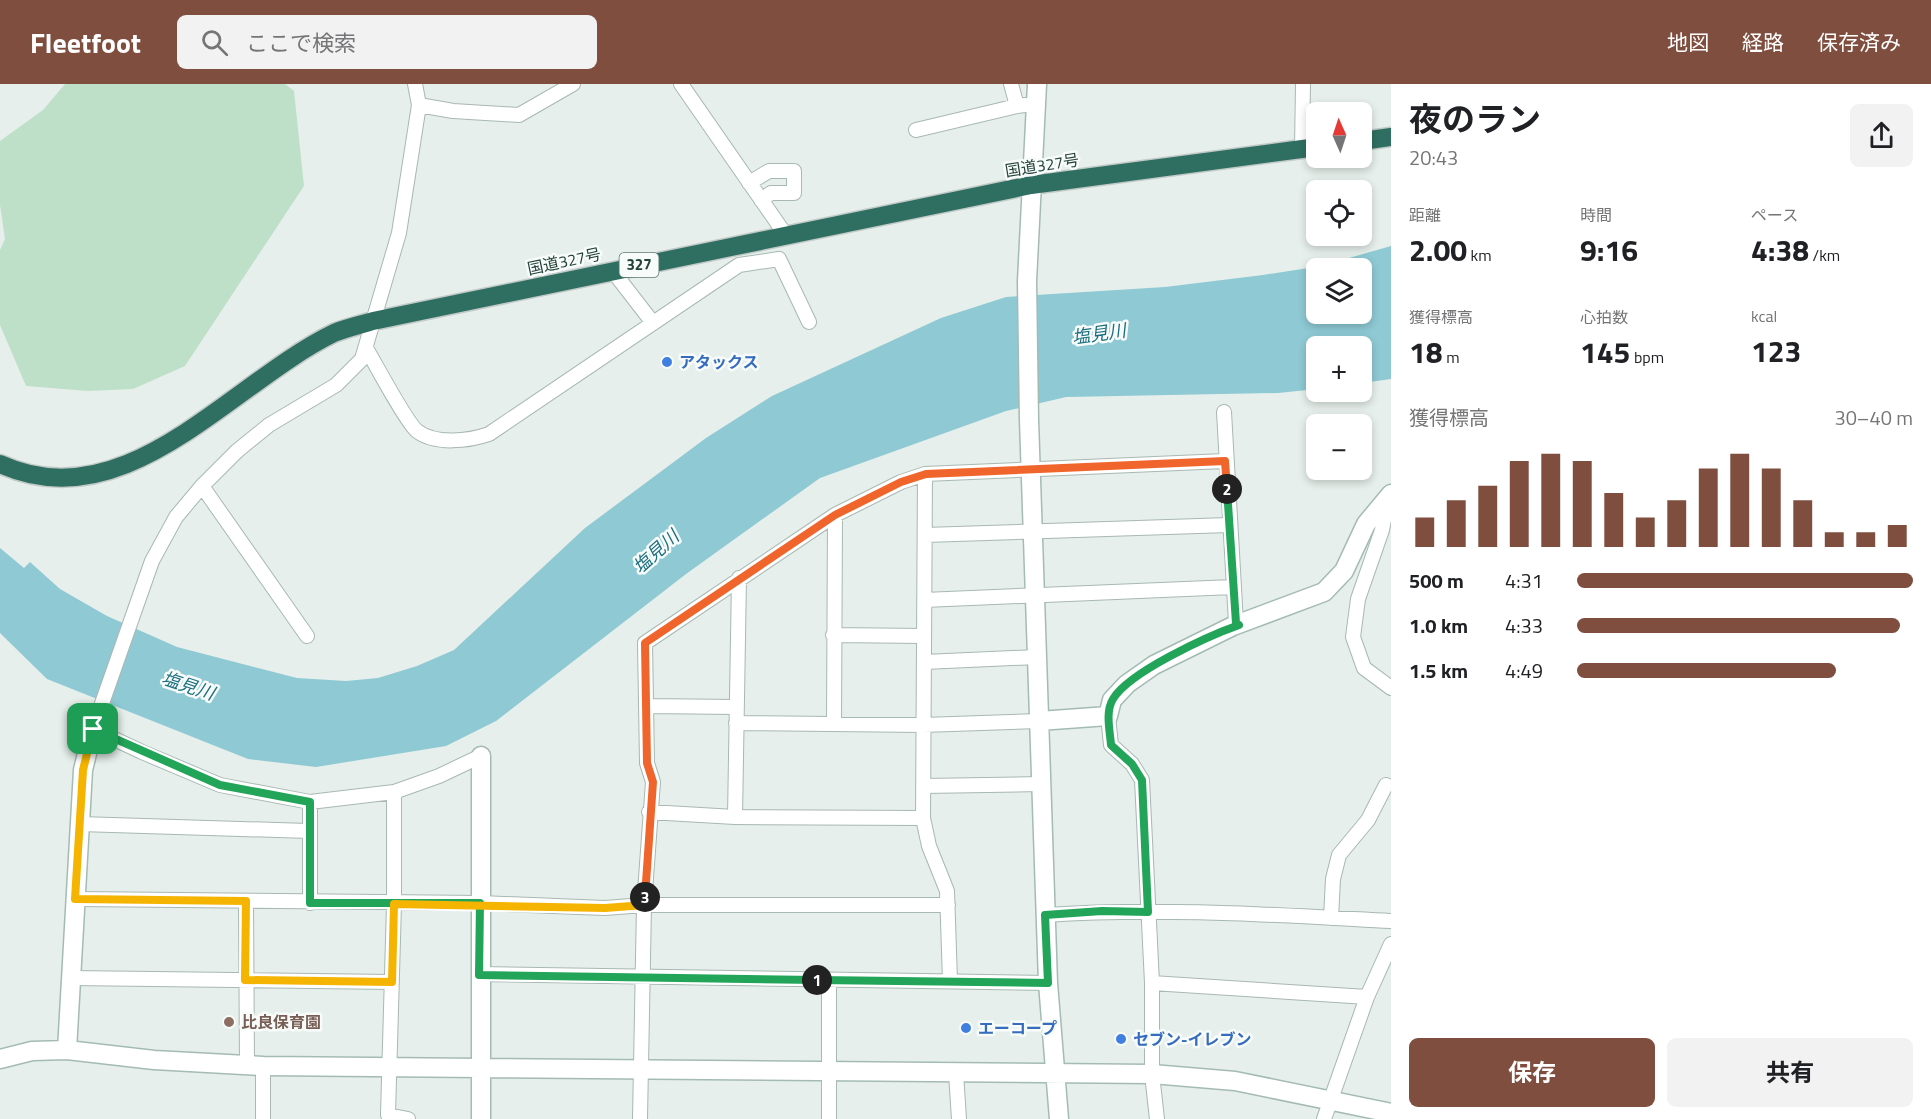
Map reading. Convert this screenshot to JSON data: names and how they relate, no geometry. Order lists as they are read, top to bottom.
{
  "streets": {
    "highway": ["国道327号", "327"]
  },
  "water": ["塩見川"],
  "places": [
    "アタックス",
    "比良保育園",
    "エーコープ",
    "セブン-イレブン"
  ],
  "north": "top",
  "page": {
    "header": "Fleetfoot",
    "search": "ここで検索",
    "nav": ["地図", "経路", "保存済み"],
    "heading": ["夜のラン", "20:43"],
    "map_buttons": ["+", "−"],
    "stats": [
      ["距離", "2.00 km"],
      ["時間", "9:16"],
      ["ペース", "4:38 /km"],
      ["獲得標高", "18 m"],
      ["心拍数", "145 bpm"],
      ["kcal", "123"]
    ],
    "chart": ["獲得標高", "30–40 m"],
    "pins": ["2", "3", "1"],
    "list": [
      {
        "name": "500 m",
        "note": "4:31"
      },
      {
        "name": "1.0 km",
        "note": "4:33"
      },
      {
        "name": "1.5 km",
        "note": "4:49"
      }
    ],
    "buttons": ["保存", "共有"]
  }
}
